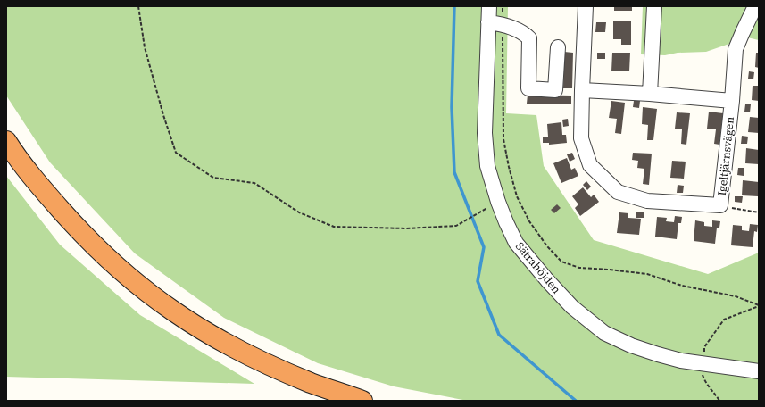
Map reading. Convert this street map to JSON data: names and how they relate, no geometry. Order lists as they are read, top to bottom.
{
  "streets": {
    "street": ["Igeltjärnsvägen", "Sätrahöjden"]
  }
}
